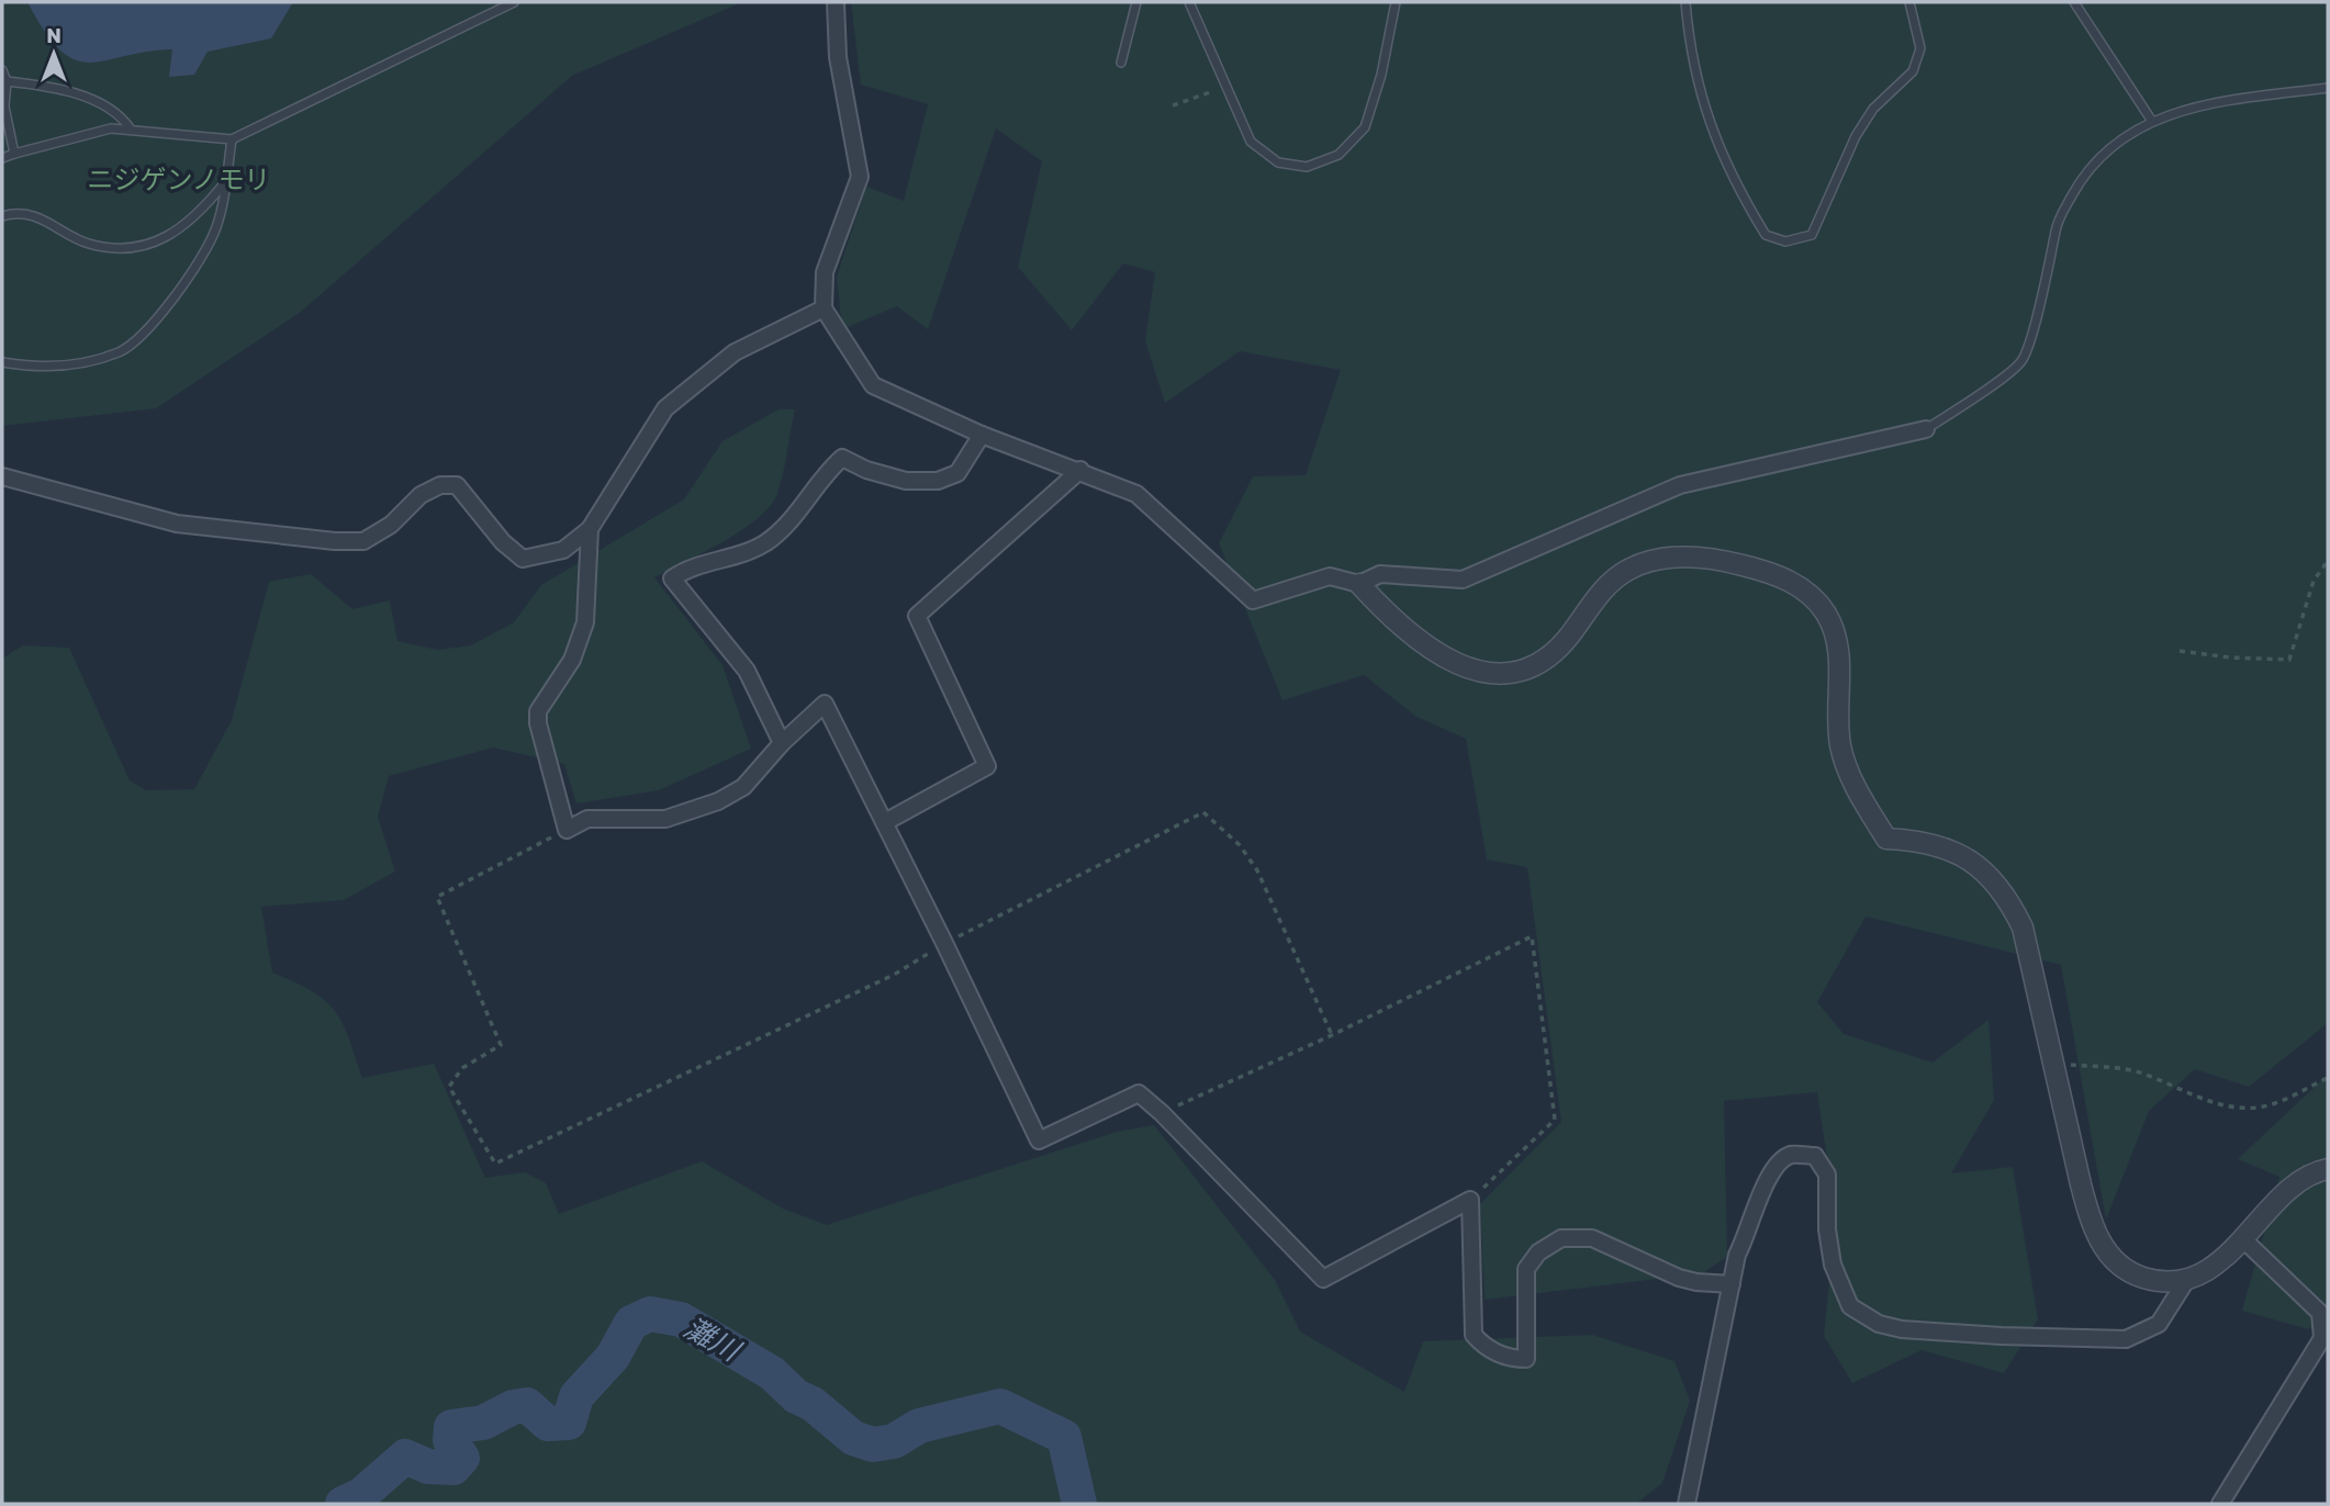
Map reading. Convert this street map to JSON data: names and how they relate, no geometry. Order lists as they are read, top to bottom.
{
  "water": ["灘川"],
  "parks": ["ニジゲンノモリ"],
  "north": "top"
}
